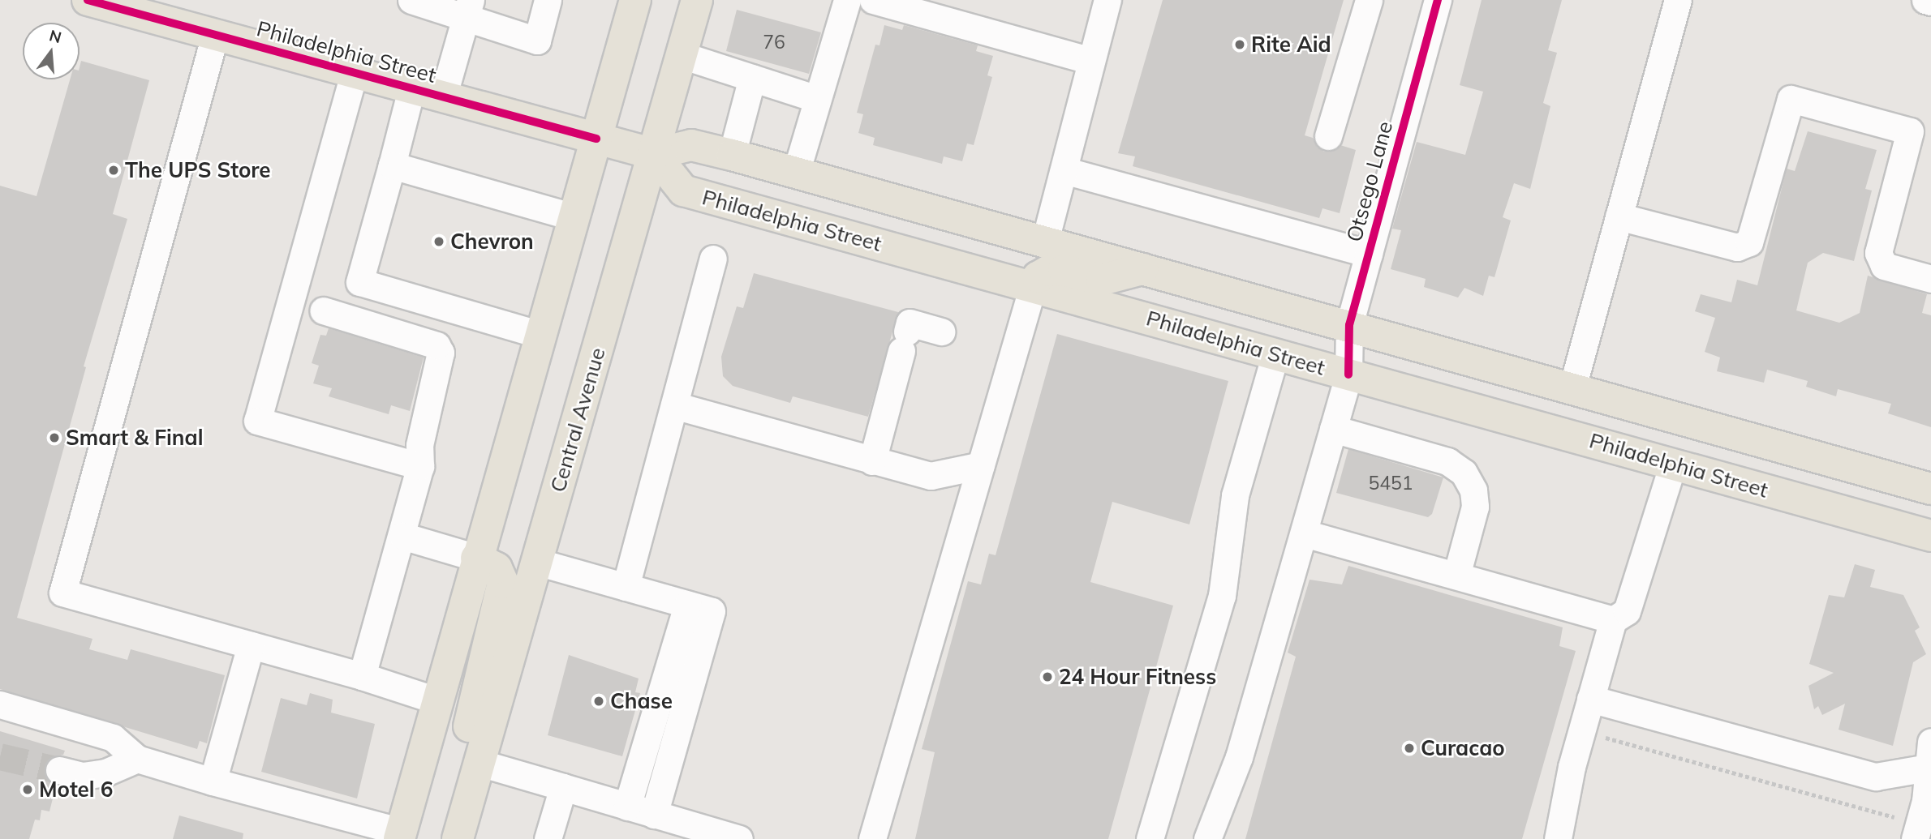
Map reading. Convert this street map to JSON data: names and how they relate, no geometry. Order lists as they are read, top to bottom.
{
  "streets": {
    "main road": ["Philadelphia Street", "Central Avenue"],
    "street": ["Otsego Lane"]
  },
  "crossings": [
    ["Philadelphia Street", "Otsego Lane"],
    ["Philadelphia Street", "Central Avenue"]
  ],
  "places": [
    "Rite Aid",
    "The UPS Store",
    "Chevron",
    "Smart & Final",
    "24 Hour Fitness",
    "Chase",
    "Curacao",
    "Motel 6"
  ],
  "house_numbers": ["76", "5451"],
  "north": "top"
}
